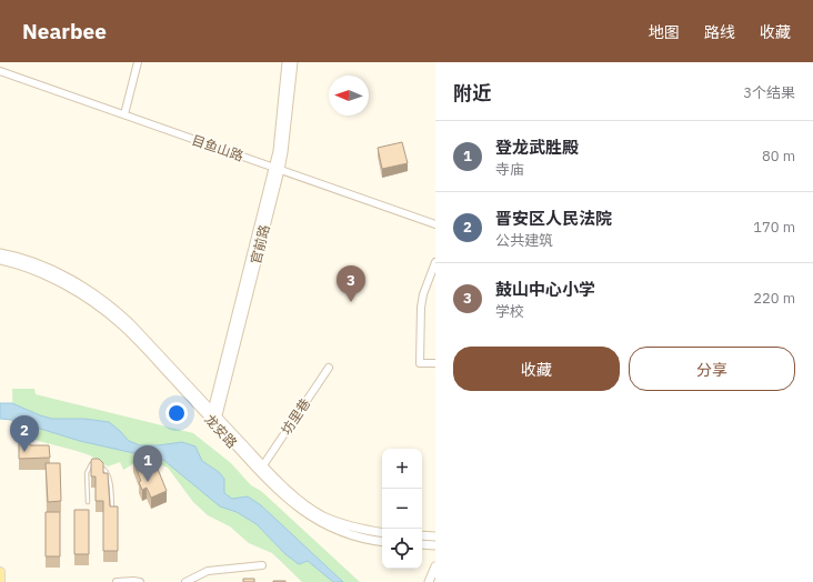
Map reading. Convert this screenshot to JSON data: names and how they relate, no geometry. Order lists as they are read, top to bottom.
{
  "streets": {
    "main road": ["官前路", "龙安路"],
    "street": ["目鱼山路", "坊里巷"]
  },
  "crossings": [
    ["目鱼山路", "官前路"],
    ["官前路", "龙安路"],
    ["坊里巷", "龙安路"]
  ],
  "north": "left",
  "page": {
    "header": "Nearbee",
    "nav": ["地图", "路线", "收藏"],
    "heading": ["附近", "3个结果"],
    "list": [
      {
        "mark": "1",
        "name": "登龙武胜殿",
        "note": "寺庙",
        "value": "80 m"
      },
      {
        "mark": "2",
        "name": "晋安区人民法院",
        "note": "公共建筑",
        "value": "170 m"
      },
      {
        "mark": "3",
        "name": "鼓山中心小学",
        "note": "学校",
        "value": "220 m"
      }
    ],
    "pins": ["3", "2", "1"],
    "buttons": ["收藏", "分享"],
    "map_buttons": ["+", "−"]
  }
}
